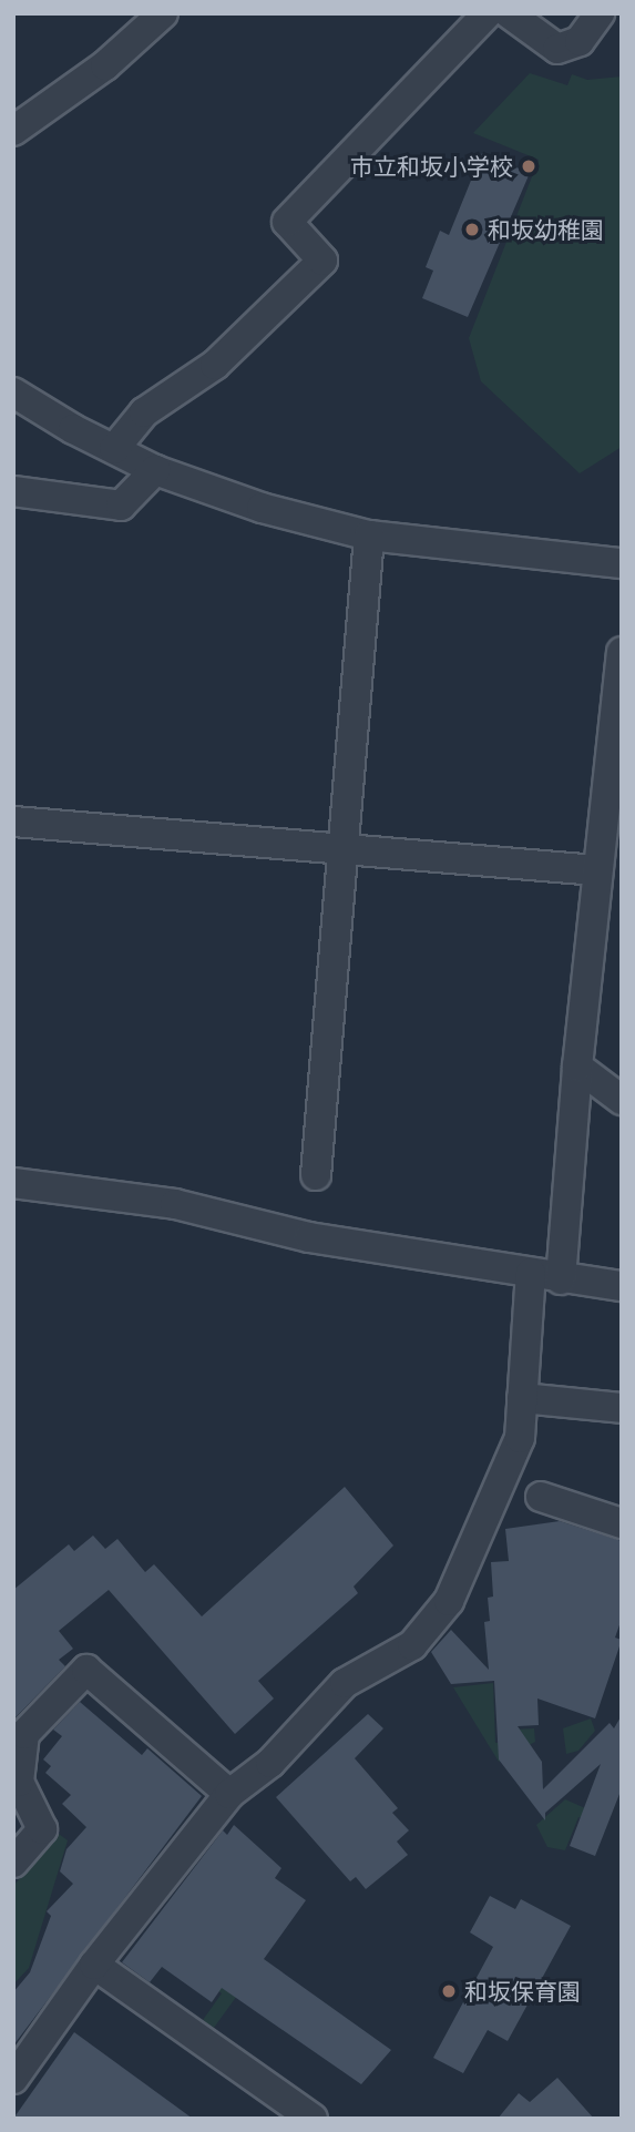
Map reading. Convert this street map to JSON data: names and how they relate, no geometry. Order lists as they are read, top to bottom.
{
  "places": ["市立和坂小学校", "和坂幼稚園", "和坂保育園"]
}
